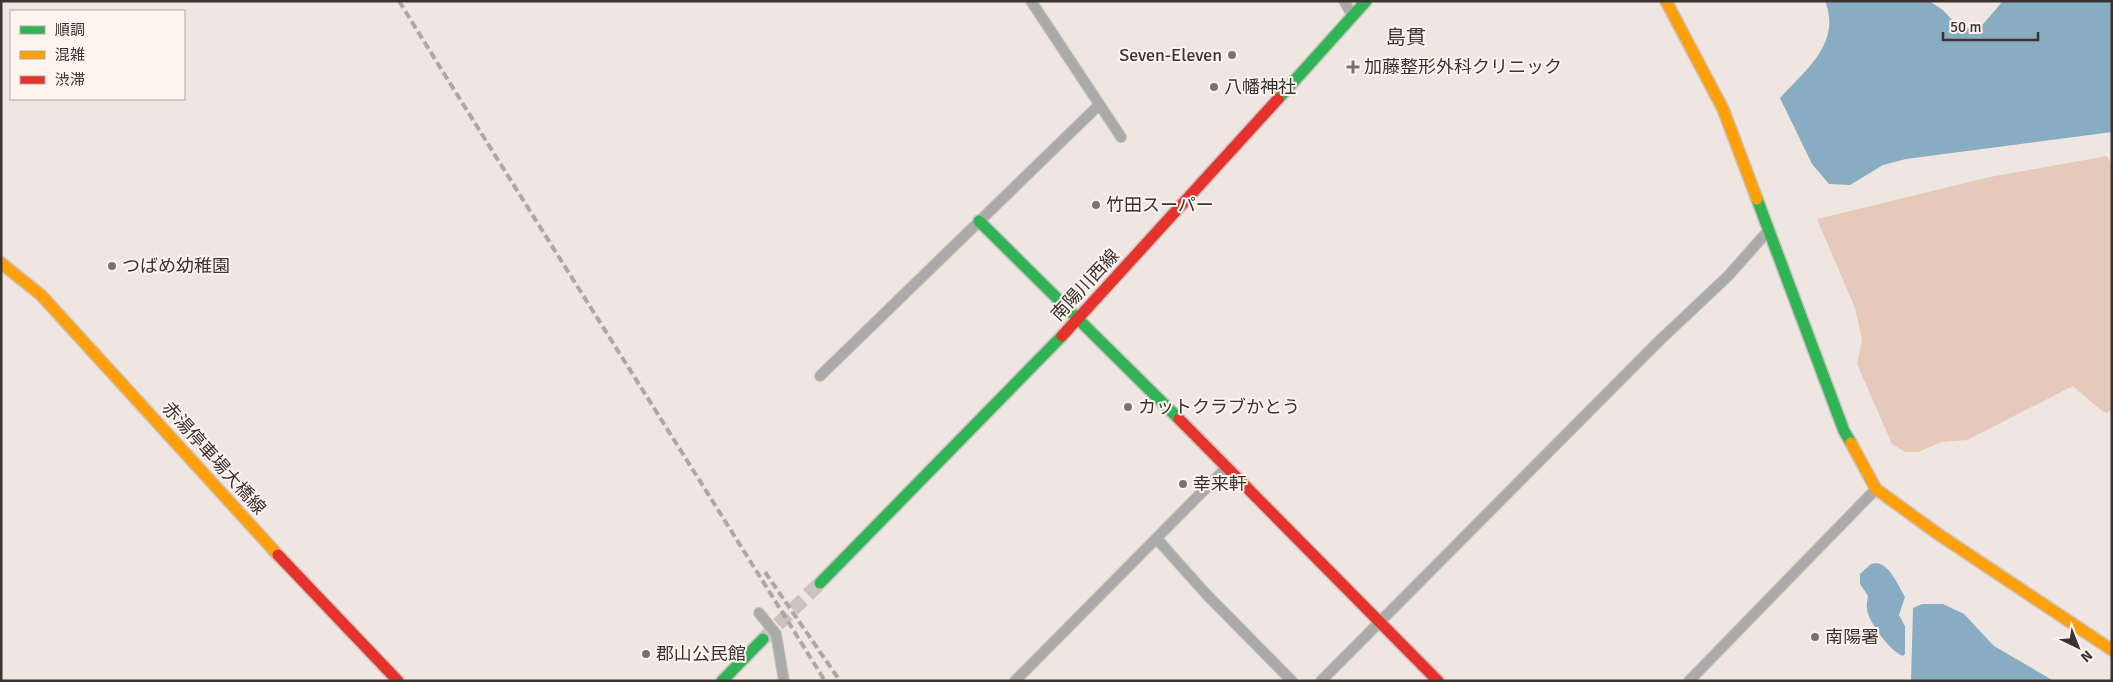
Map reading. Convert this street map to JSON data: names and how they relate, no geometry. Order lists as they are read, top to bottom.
{
  "streets": {
    "street": ["南陽川西線", "赤湯停車場大橋線"]
  },
  "districts": ["島貫"],
  "places": {
    "other": [
      "Seven-Eleven",
      "八幡神社",
      "竹田スーパー",
      "つばめ幼稚園",
      "カットクラブかとう",
      "幸来軒",
      "南陽署",
      "郡山公民館"
    ],
    "health": ["加藤整形外科クリニック"]
  },
  "legend": ["順調", "混雑", "渋滞"],
  "scale_bar": "50 m",
  "north": "bottom right"
}
